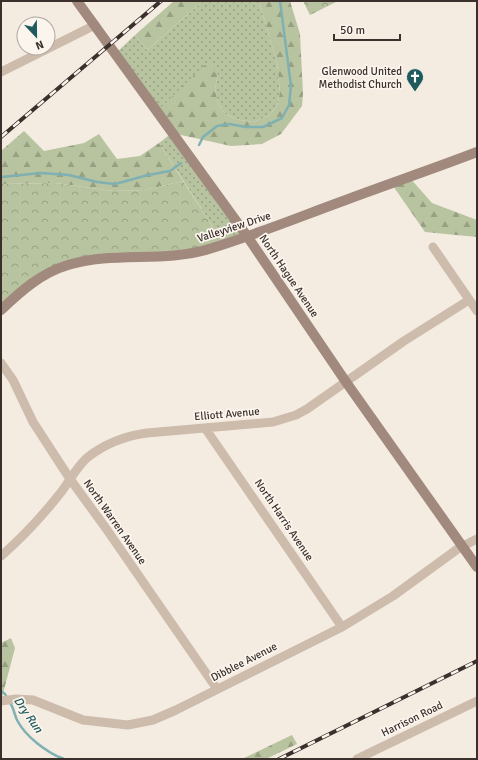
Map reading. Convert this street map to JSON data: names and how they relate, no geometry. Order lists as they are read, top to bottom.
{
  "streets": {
    "main road": ["Valleyview Drive", "North Hague Avenue"],
    "street": [
      "Elliott Avenue",
      "North Harris Avenue",
      "North Warren Avenue",
      "Dibblee Avenue",
      "Harrison Road"
    ]
  },
  "crossings": [
    ["Valleyview Drive", "North Hague Avenue"],
    ["North Hague Avenue", "Elliott Avenue"],
    ["North Hague Avenue", "Dibblee Avenue"],
    ["Elliott Avenue", "North Harris Avenue"],
    ["Elliott Avenue", "North Warren Avenue"],
    ["North Harris Avenue", "Dibblee Avenue"],
    ["North Warren Avenue", "Dibblee Avenue"]
  ],
  "water": ["Dry Run"],
  "places": {
    "church": ["Glenwood United Methodist Church"]
  },
  "scale_bar": "50 m",
  "north": "bottom"
}
